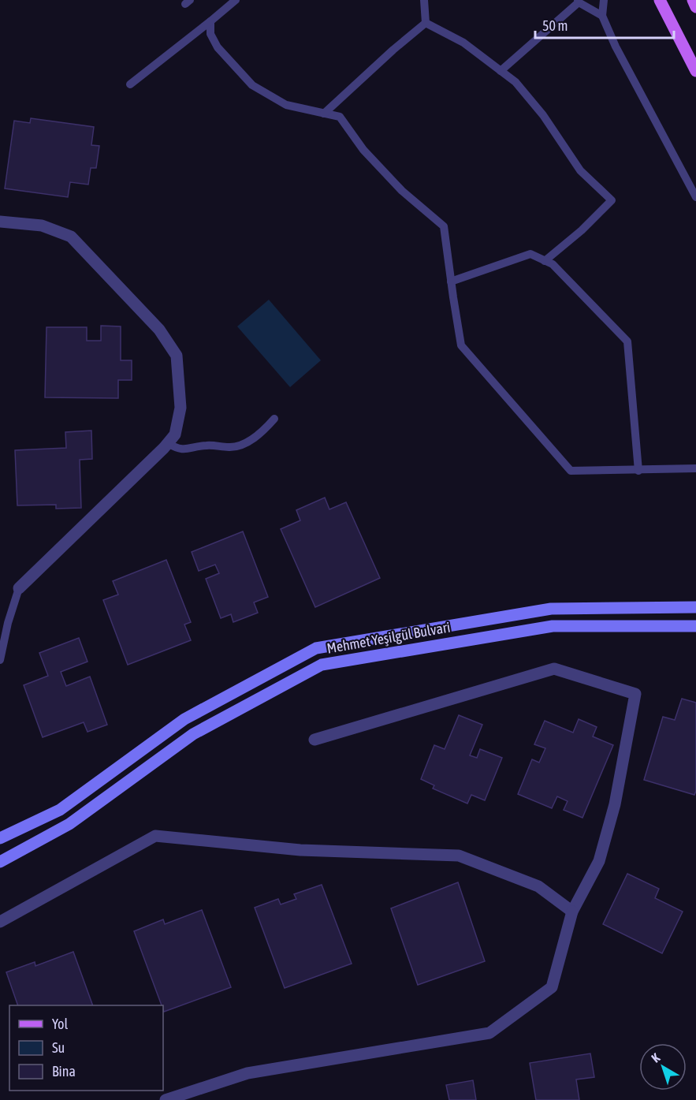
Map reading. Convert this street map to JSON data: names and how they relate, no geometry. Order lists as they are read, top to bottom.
{
  "streets": {
    "main road": ["Mehmet Yeşilgül Bulvari"]
  },
  "legend": ["Yol", "Su", "Bina"],
  "scale_bar": "50 m",
  "north": "top left"
}
